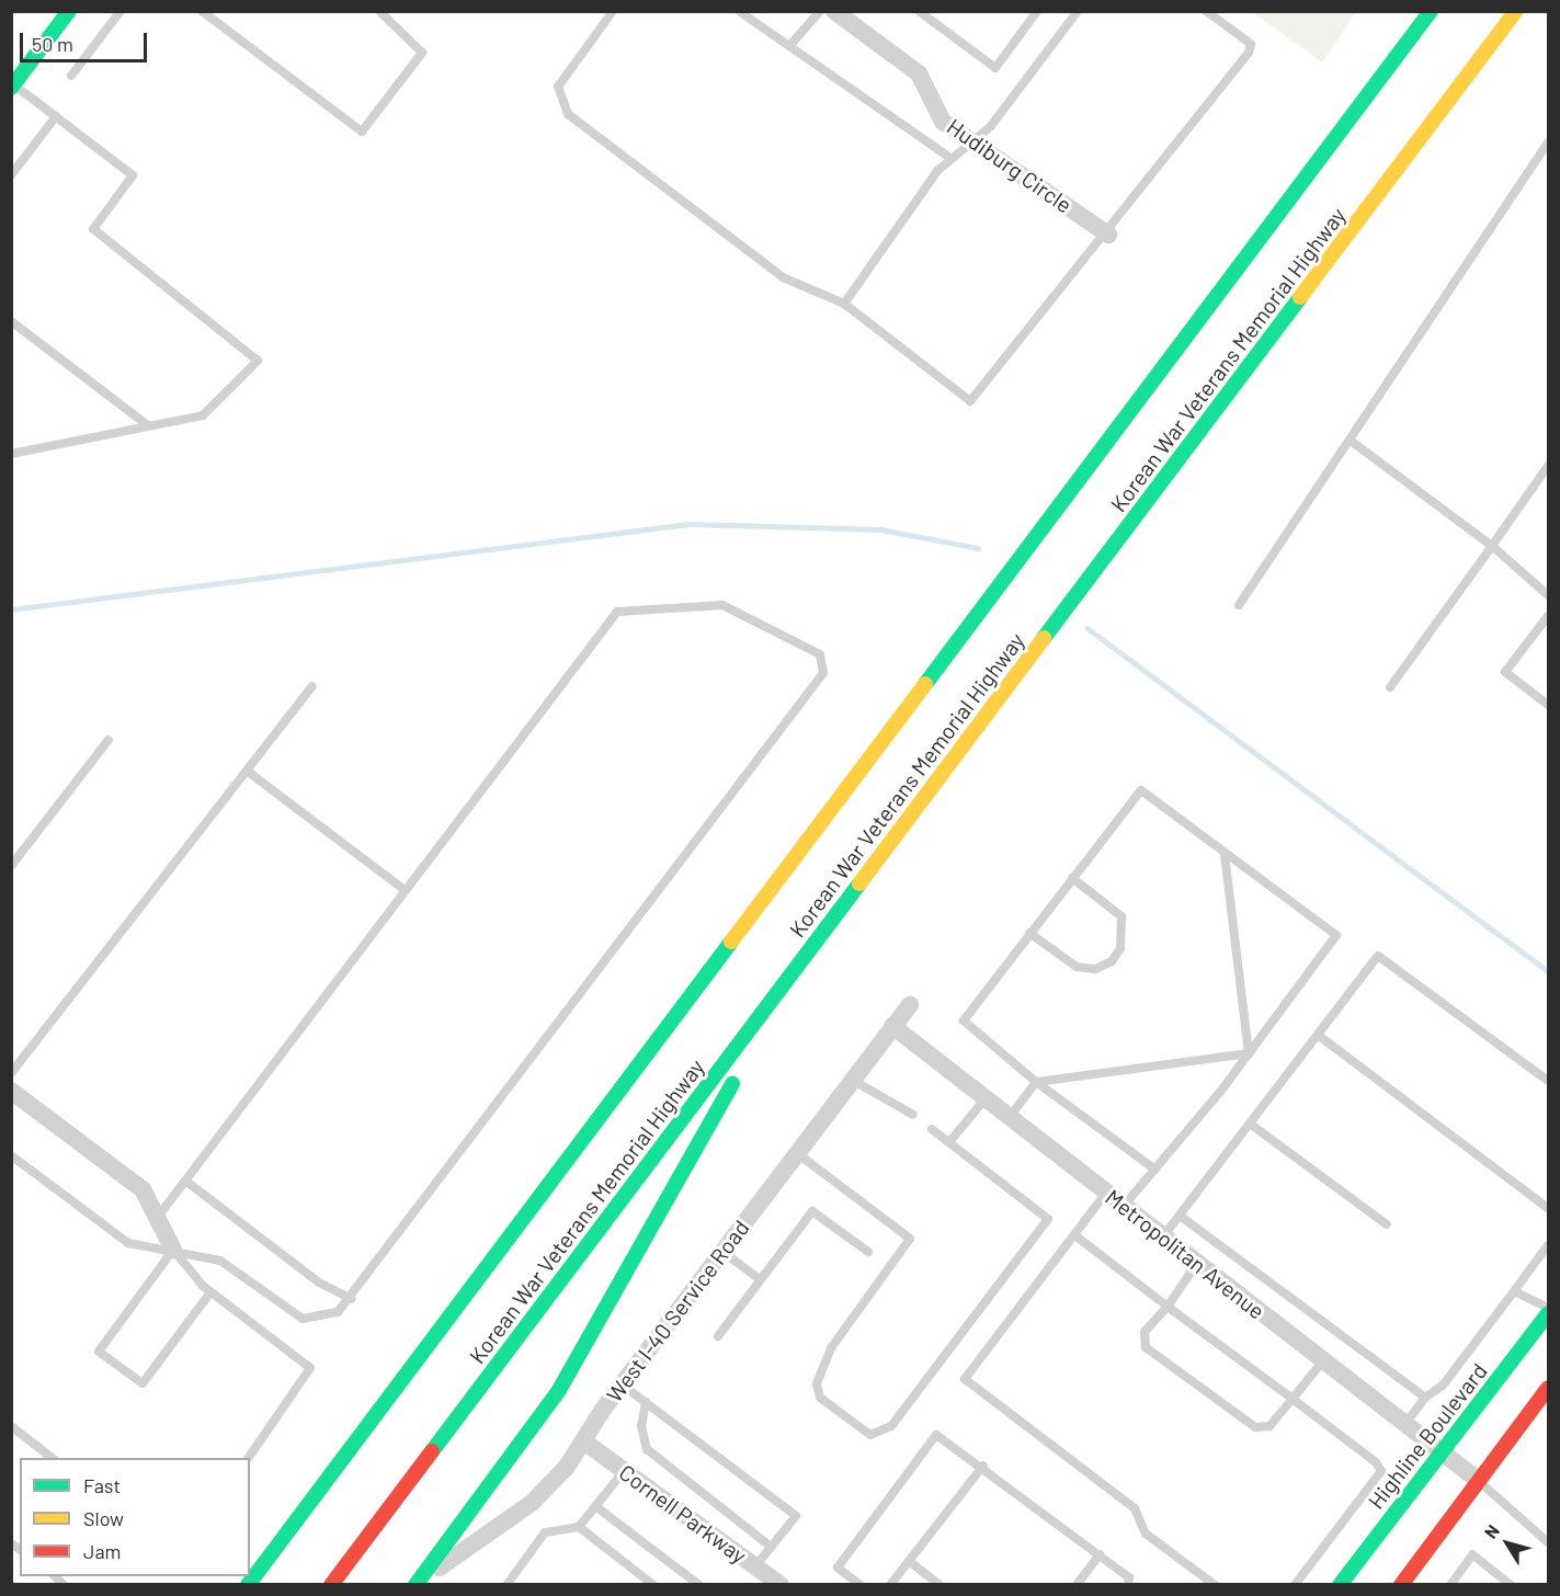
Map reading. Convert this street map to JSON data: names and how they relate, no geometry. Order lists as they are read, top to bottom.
{
  "streets": {
    "main road": ["Korean War Veterans Memorial Highway", "Highline Boulevard"],
    "street": [
      "Hudiburg Circle",
      "Metropolitan Avenue",
      "West I-40 Service Road",
      "Cornell Parkway"
    ]
  },
  "crossings": [
    ["Metropolitan Avenue", "West I-40 Service Road"],
    ["Metropolitan Avenue", "Highline Boulevard"],
    ["West I-40 Service Road", "Cornell Parkway"]
  ],
  "legend": ["Fast", "Slow", "Jam"],
  "scale_bar": "50 m",
  "north": "top left"
}
